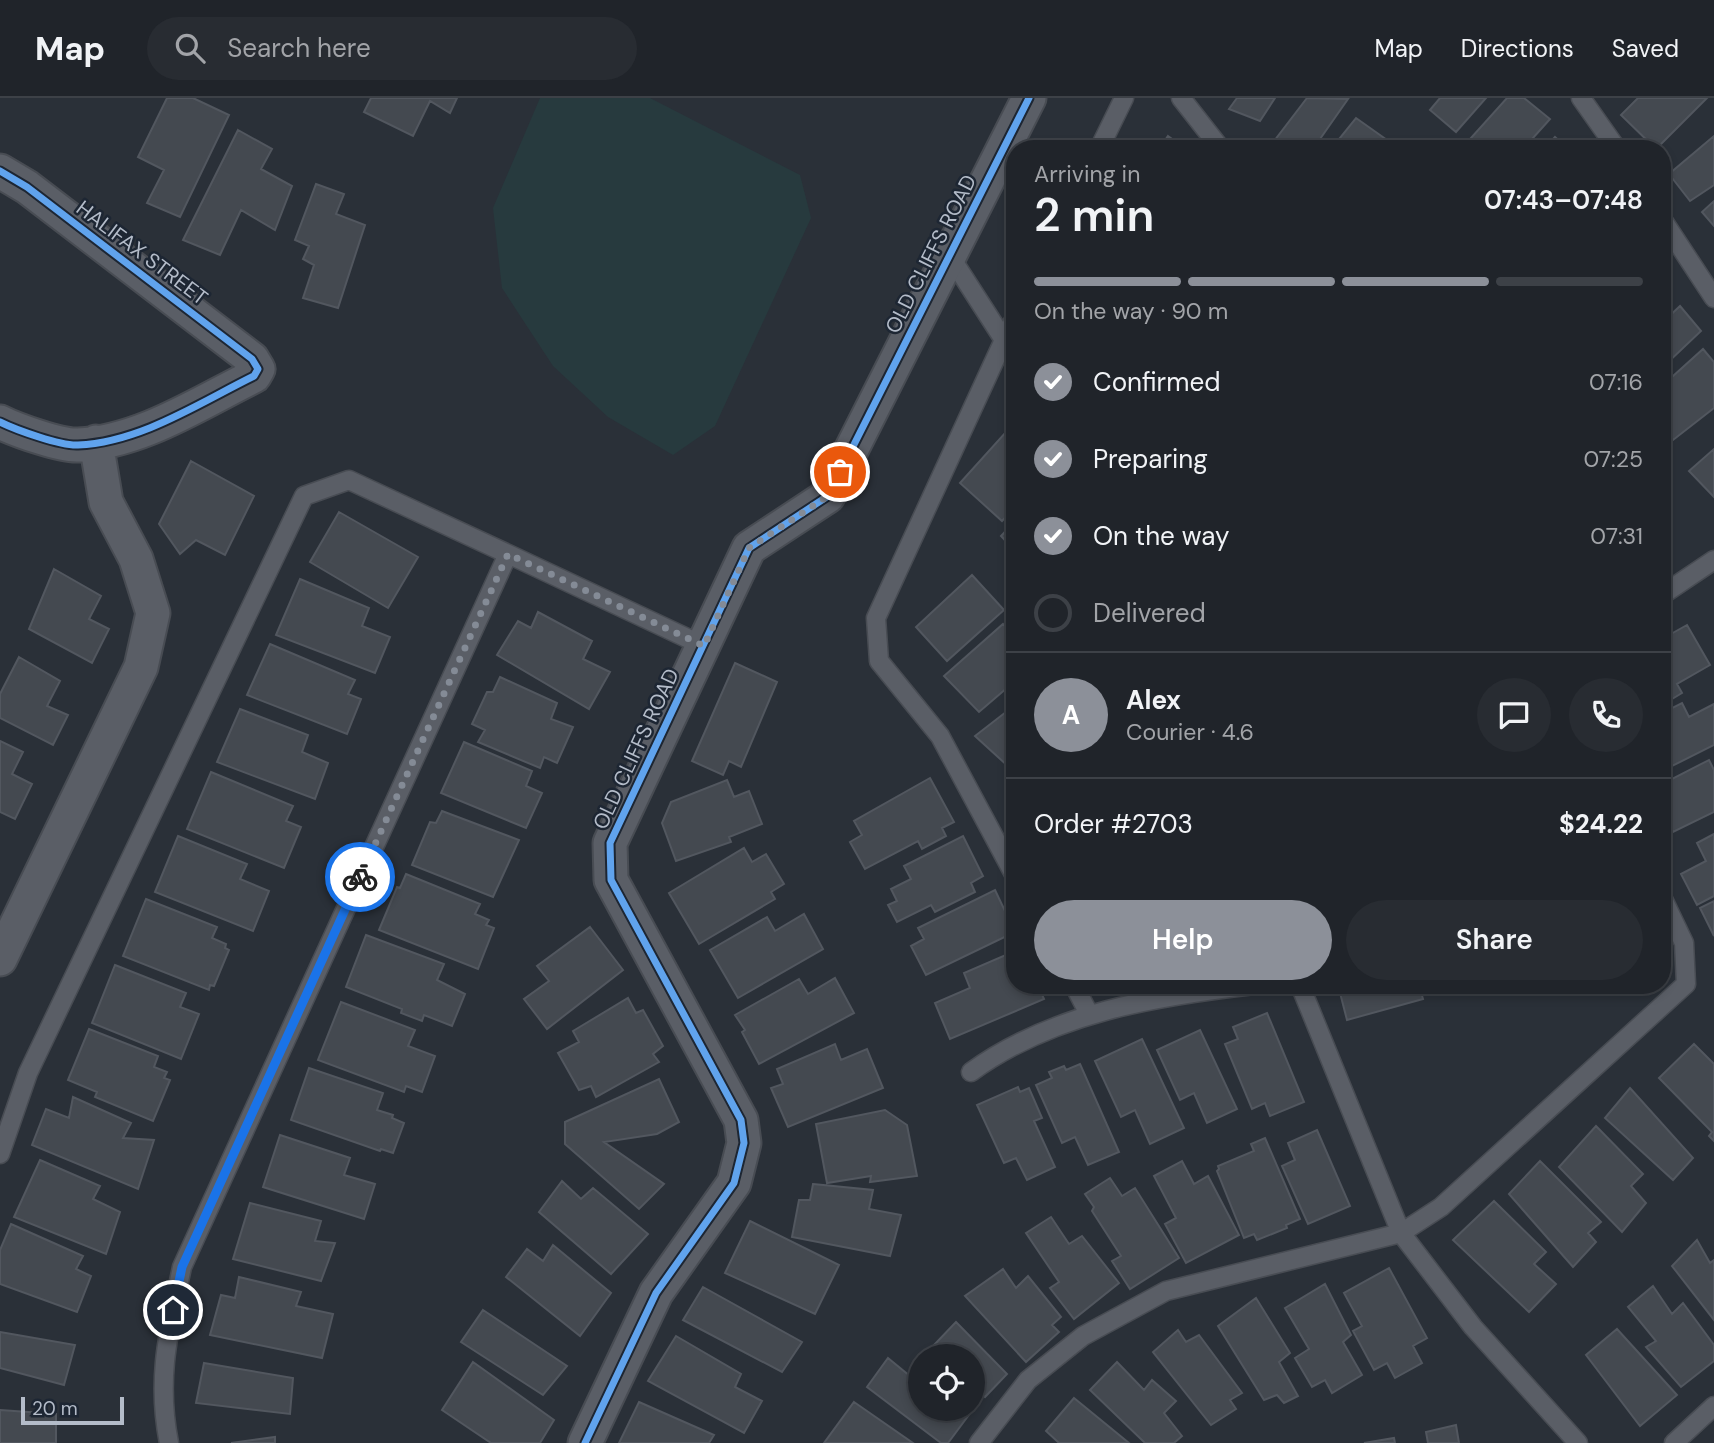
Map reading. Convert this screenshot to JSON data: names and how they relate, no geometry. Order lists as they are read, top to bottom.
{
  "streets": {
    "street": ["HALIFAX STREET", "OLD CLIFFS ROAD"]
  },
  "scale_bar": "20 m",
  "page": {
    "header": "Map",
    "search": "Search here",
    "nav": ["Map", "Directions", "Saved"],
    "heading": ["2 min", "Arriving in", "07:43–07:48"],
    "panel": [
      "Alex",
      "Courier · 4.6",
      "Order #2703",
      "$24.22"
    ],
    "bar": "On the way · 90 m",
    "list": [
      ["Confirmed", "07:16"],
      ["Preparing", "07:25"],
      ["On the way", "07:31"],
      "Delivered"
    ],
    "round": "A",
    "buttons": ["Help", "Share"],
    "scale": "20 m"
  }
}
